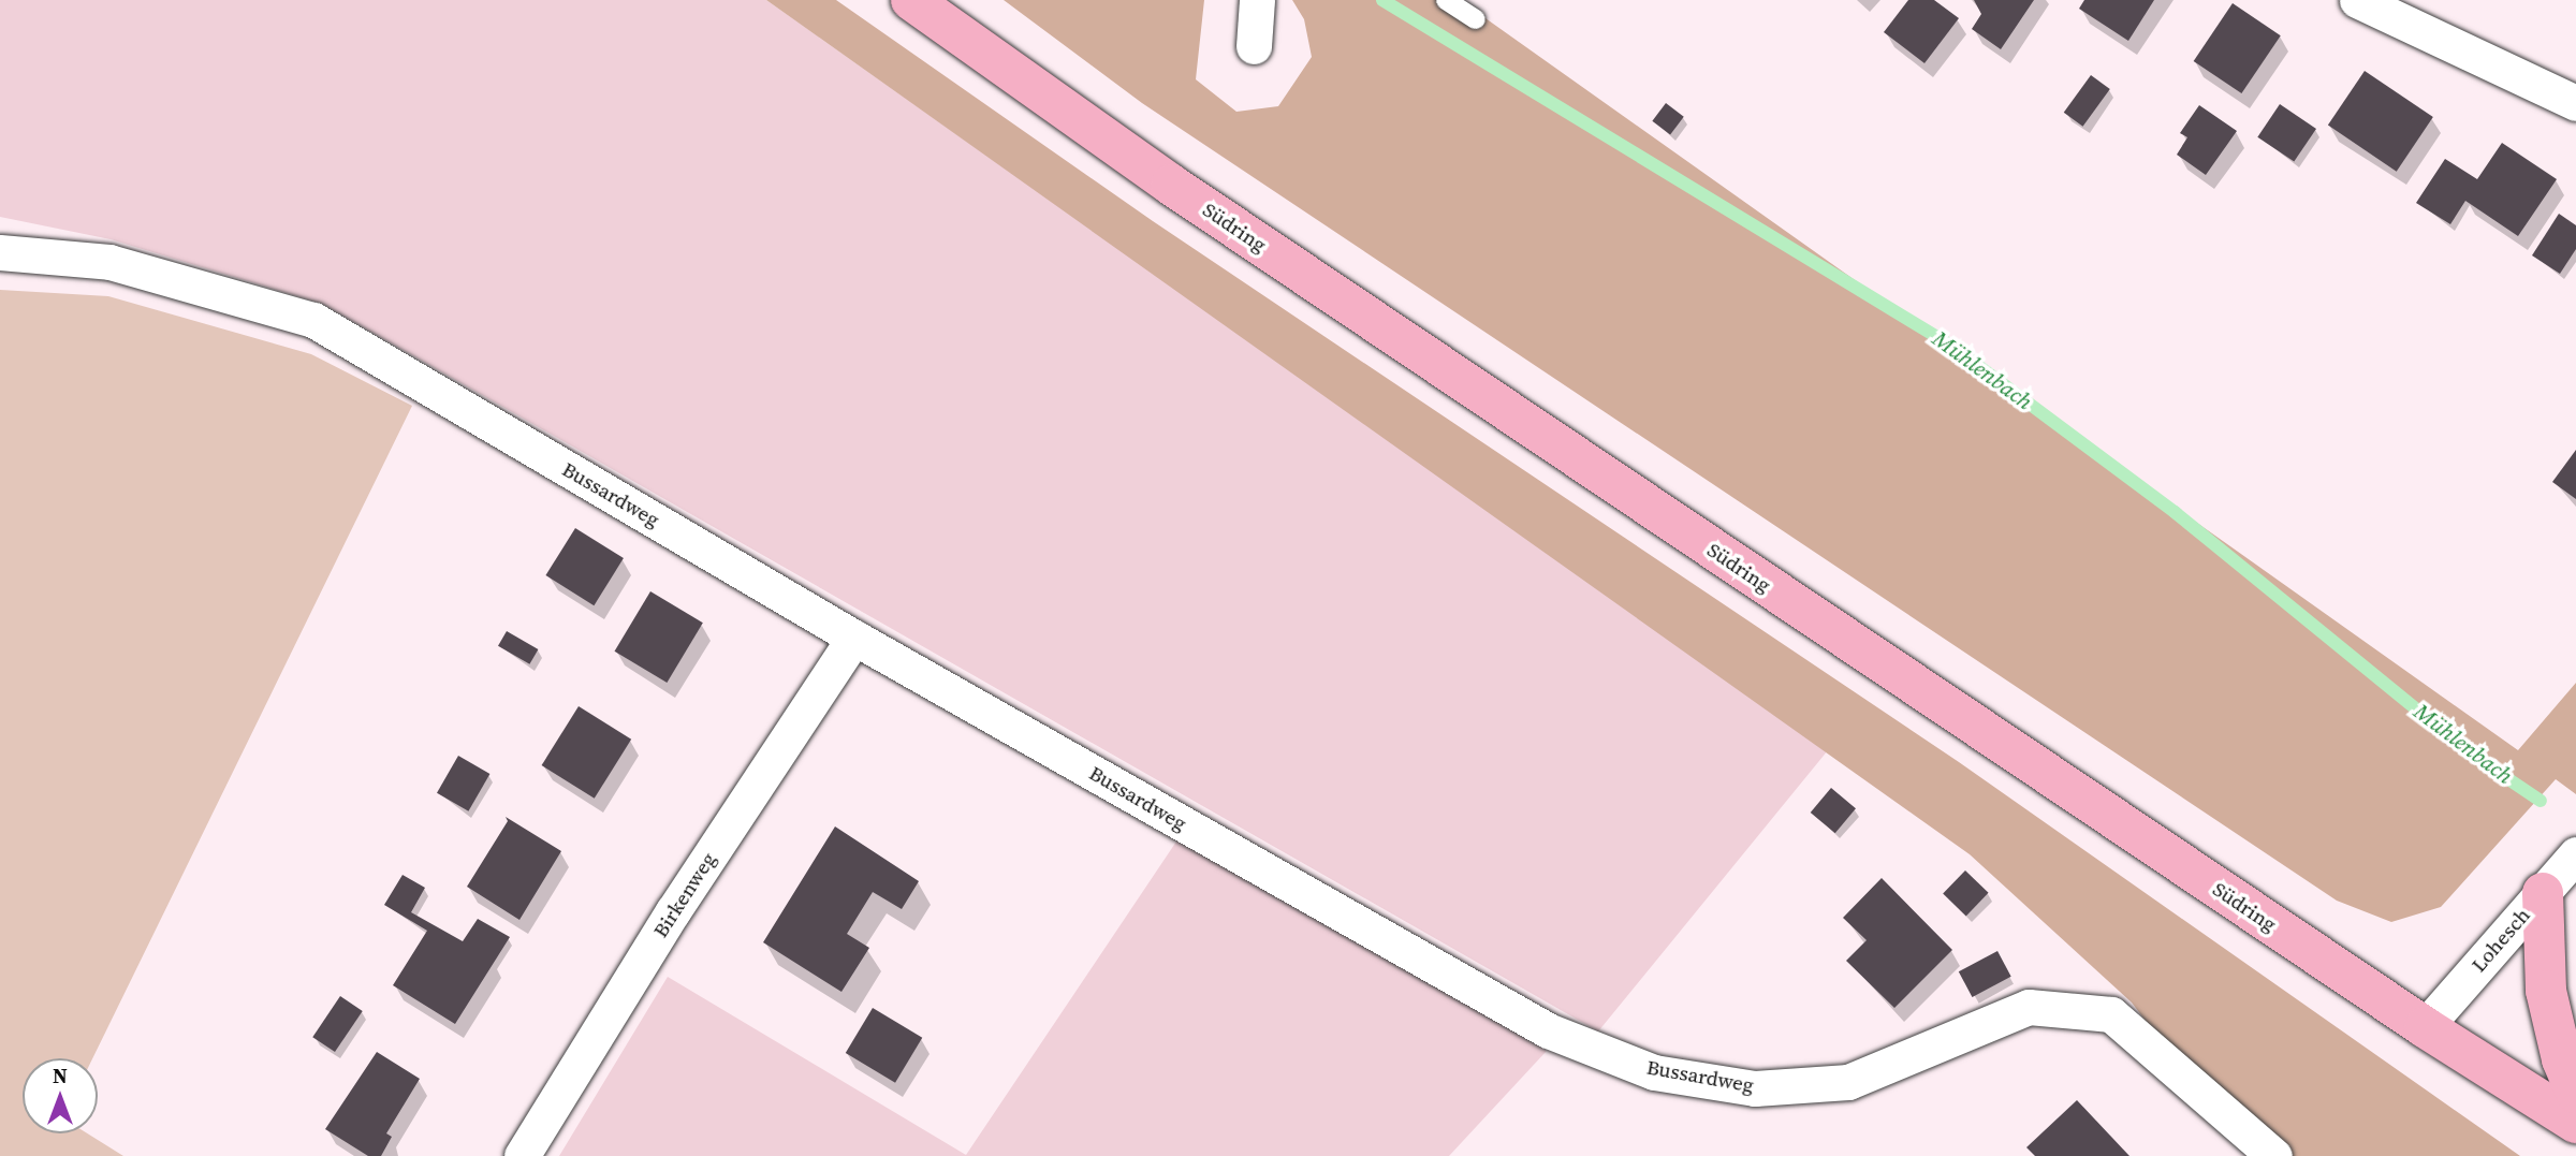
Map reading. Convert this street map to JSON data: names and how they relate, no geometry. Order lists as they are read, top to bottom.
{
  "streets": {
    "main road": ["Südring"],
    "street": ["Bussardweg", "Birkenweg", "Lohesch"]
  },
  "crossings": [
    ["Südring", "Lohesch"],
    ["Bussardweg", "Birkenweg"]
  ],
  "water": ["Mühlenbach"],
  "north": "top"
}
